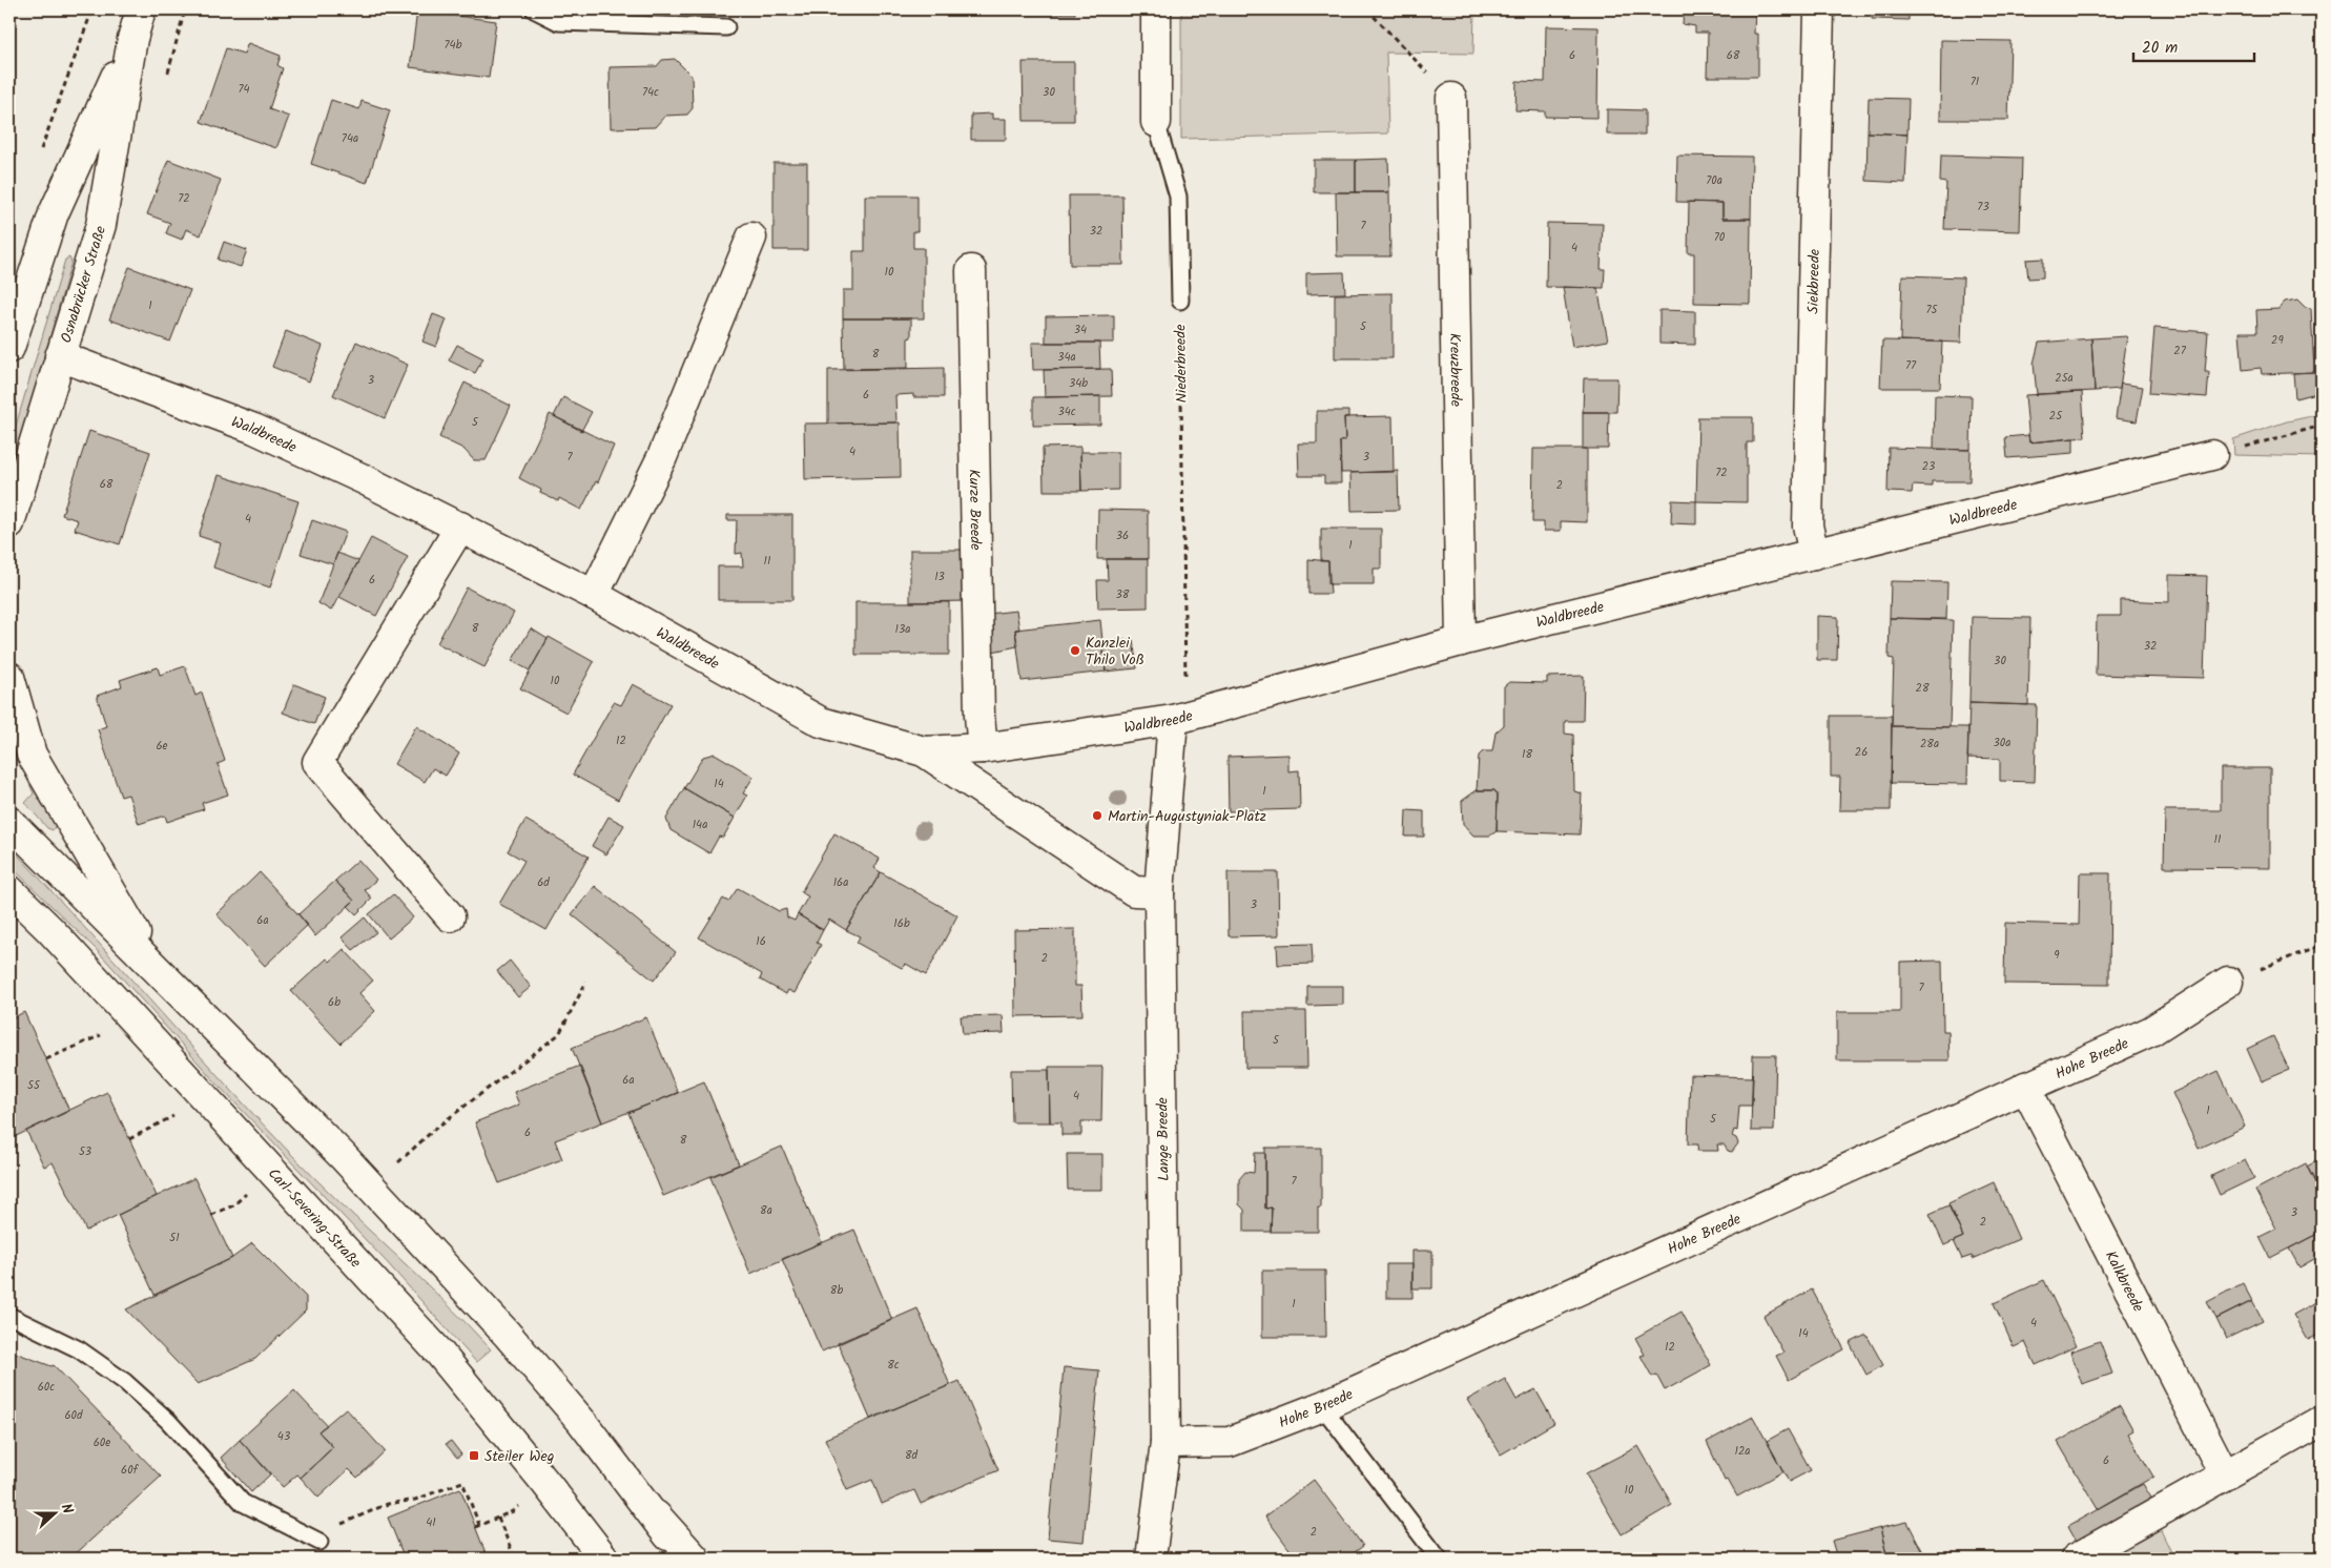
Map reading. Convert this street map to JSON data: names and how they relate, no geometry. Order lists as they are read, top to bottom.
{
  "streets": {
    "main road": [
      "Siekbreede",
      "Osnabrücker Straße",
      "Kreuzbreede",
      "Waldbreede",
      "Kurze Breede",
      "Hohe Breede",
      "Lange Breede",
      "Carl-Severing-Straße",
      "Kalkbreede"
    ],
    "path": ["Niederbreede"]
  },
  "crossings": [
    ["Siekbreede", "Waldbreede"],
    ["Osnabrücker Straße", "Waldbreede"],
    ["Niederbreede", "Waldbreede"],
    ["Niederbreede", "Lange Breede"],
    ["Kreuzbreede", "Waldbreede"],
    ["Waldbreede", "Kurze Breede"],
    ["Waldbreede", "Lange Breede"],
    ["Hohe Breede", "Lange Breede"],
    ["Hohe Breede", "Kalkbreede"]
  ],
  "places": {
    "other": ["Kanzlei Thilo Voß", "Martin-Augustyniak-Platz"],
    "transit": ["Steiler Weg"]
  },
  "house_numbers": [
    "74b",
    "6",
    "68",
    "71",
    "74",
    "74c",
    "30",
    "74a",
    "70a",
    "72",
    "73",
    "7",
    "32",
    "70",
    "4",
    "10",
    "1",
    "75",
    "5",
    "34",
    "29",
    "27",
    "8",
    "34a",
    "77",
    "25a",
    "3",
    "34b",
    "6",
    "34c",
    "25",
    "5",
    "4",
    "7",
    "3",
    "23",
    "72",
    "68",
    "2",
    "4",
    "36",
    "1",
    "11",
    "13",
    "6",
    "38",
    "8",
    "13a",
    "32",
    "30",
    "10",
    "28",
    "12",
    "30a",
    "28a",
    "6e",
    "26",
    "18",
    "14",
    "1",
    "14a",
    "11",
    "6d",
    "16a",
    "3",
    "6a",
    "16b",
    "16",
    "9",
    "2",
    "7",
    "6b",
    "5",
    "6a",
    "55",
    "4",
    "1",
    "5",
    "6",
    "8",
    "53",
    "7",
    "8a",
    "3",
    "2",
    "51",
    "8b",
    "1",
    "4",
    "14",
    "12",
    "8c",
    "60c",
    "60d",
    "43",
    "60e",
    "12a",
    "8d",
    "6",
    "60f",
    "10",
    "41",
    "2"
  ],
  "scale_bar": "20 m",
  "north": "right"
}
